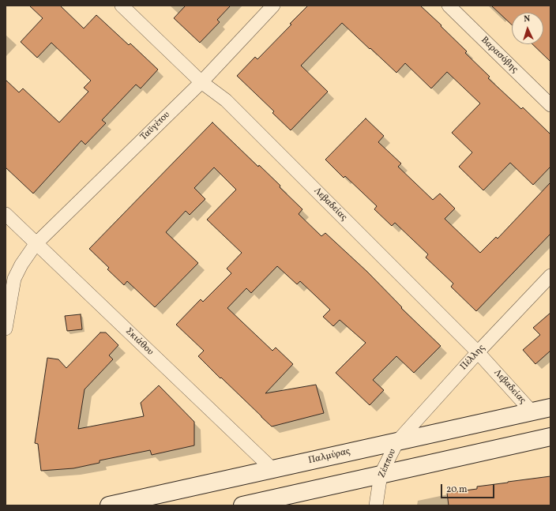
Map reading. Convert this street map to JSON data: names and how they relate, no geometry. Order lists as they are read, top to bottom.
{
  "streets": {
    "main road": ["Παλμύρας"],
    "street": [
      "Βαρασόβης",
      "Ταϋγέτου",
      "Λεβαδείας",
      "Σκιάθου",
      "Πέλλης",
      "Ζέππου"
    ]
  },
  "crossings": [
    ["Ταϋγέτου", "Λεβαδείας"],
    ["Ταϋγέτου", "Σκιάθου"],
    ["Λεβαδείας", "Πέλλης"],
    ["Λεβαδείας", "Παλμύρας"],
    ["Σκιάθου", "Παλμύρας"],
    ["Πέλλης", "Παλμύρας"],
    ["Πέλλης", "Ζέππου"],
    ["Παλμύρας", "Ζέππου"]
  ],
  "scale_bar": "20 m",
  "north": "top"
}
